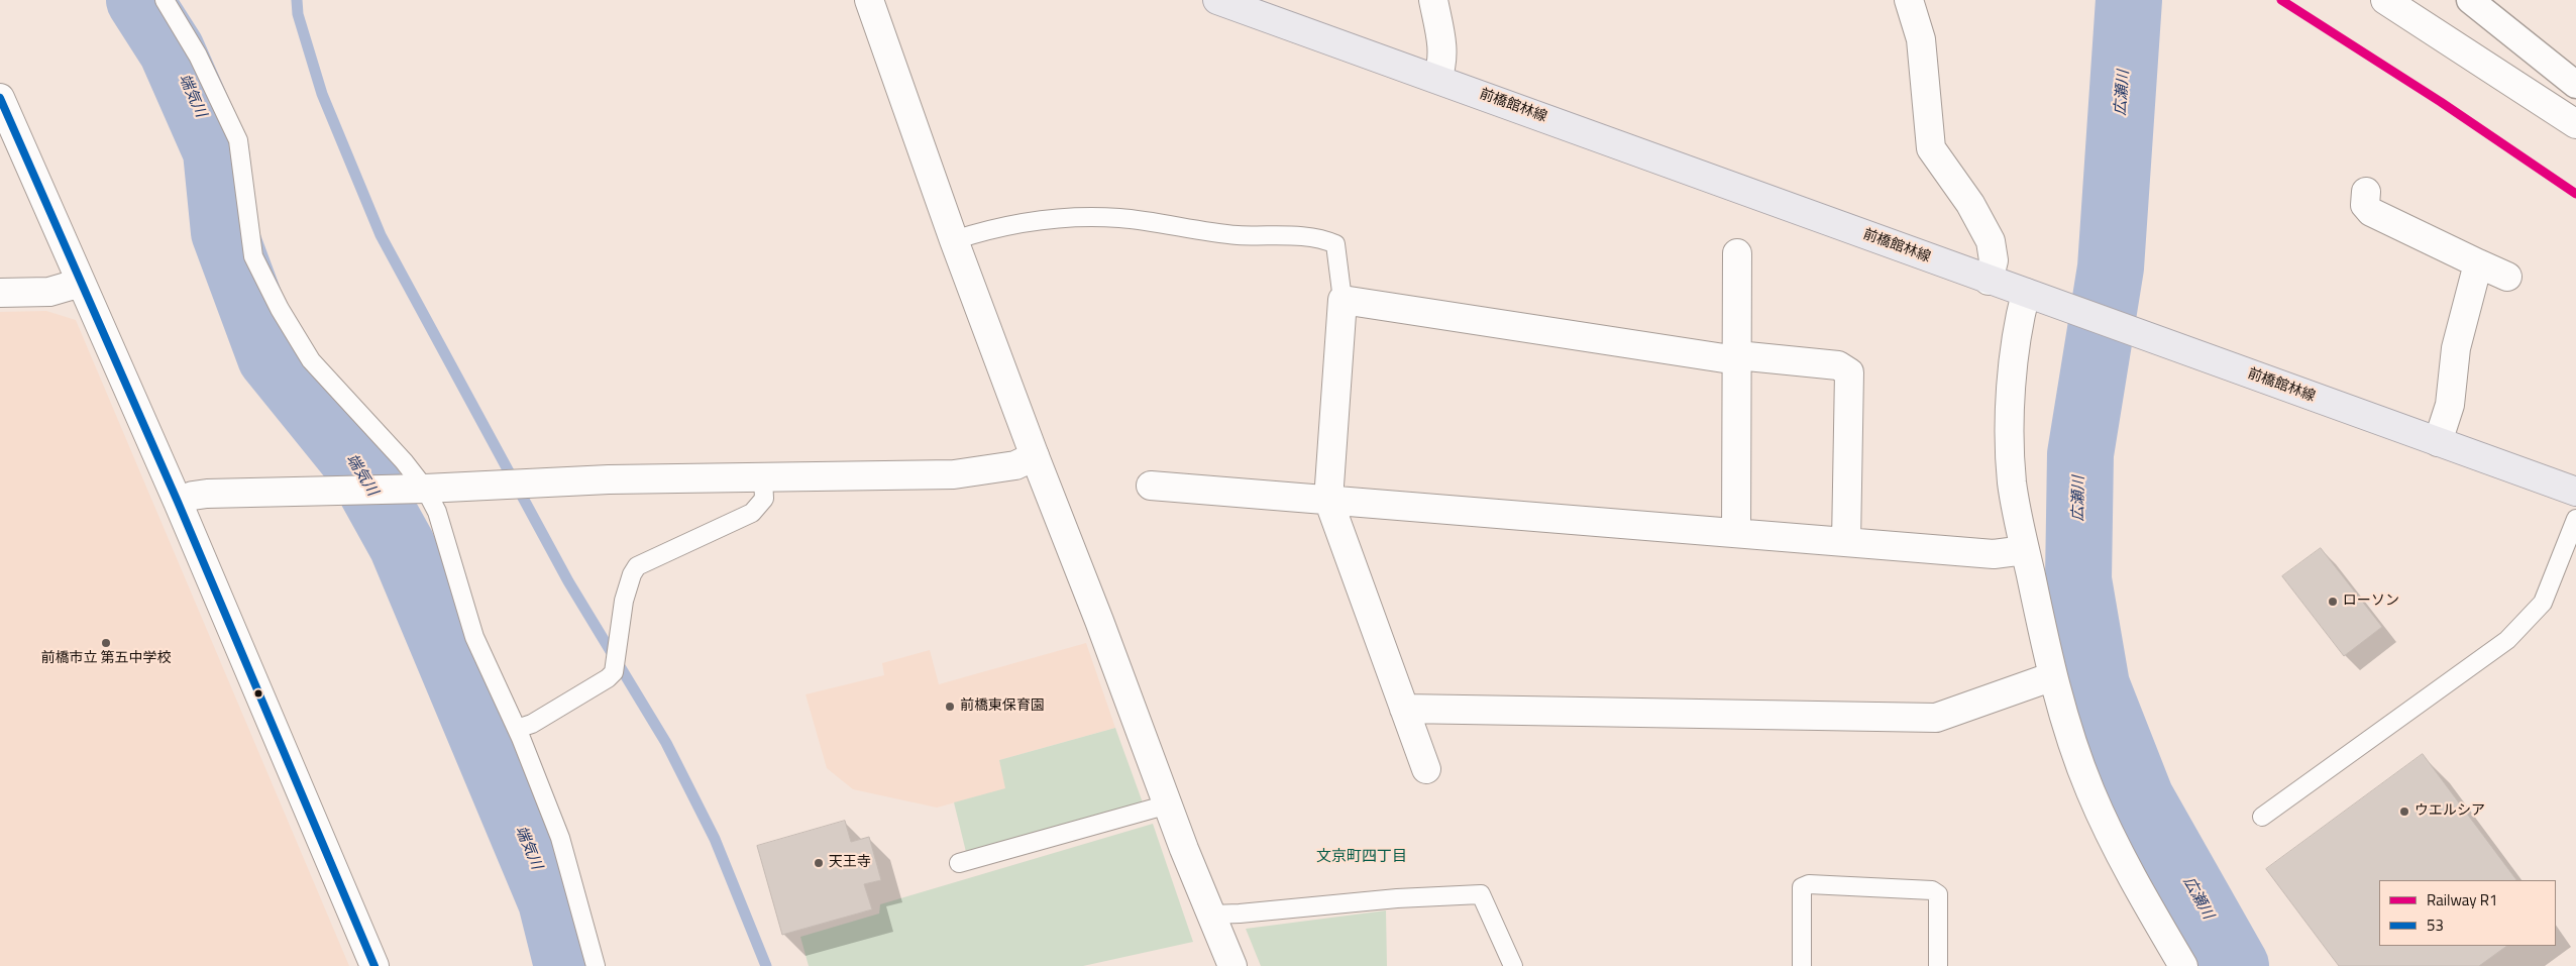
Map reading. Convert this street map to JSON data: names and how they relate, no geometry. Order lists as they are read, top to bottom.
{
  "streets": {
    "main road": ["前橋館林線"]
  },
  "districts": ["文京町四丁目"],
  "water": ["広瀬川", "端気川"],
  "places": [
    "ローソン",
    "前橋市立 第五中学校",
    "前橋東保育園",
    "ウエルシア",
    "天王寺"
  ],
  "lines": ["rail line R1", "transit line 53"],
  "legend": ["Railway R1", "53"]
}
